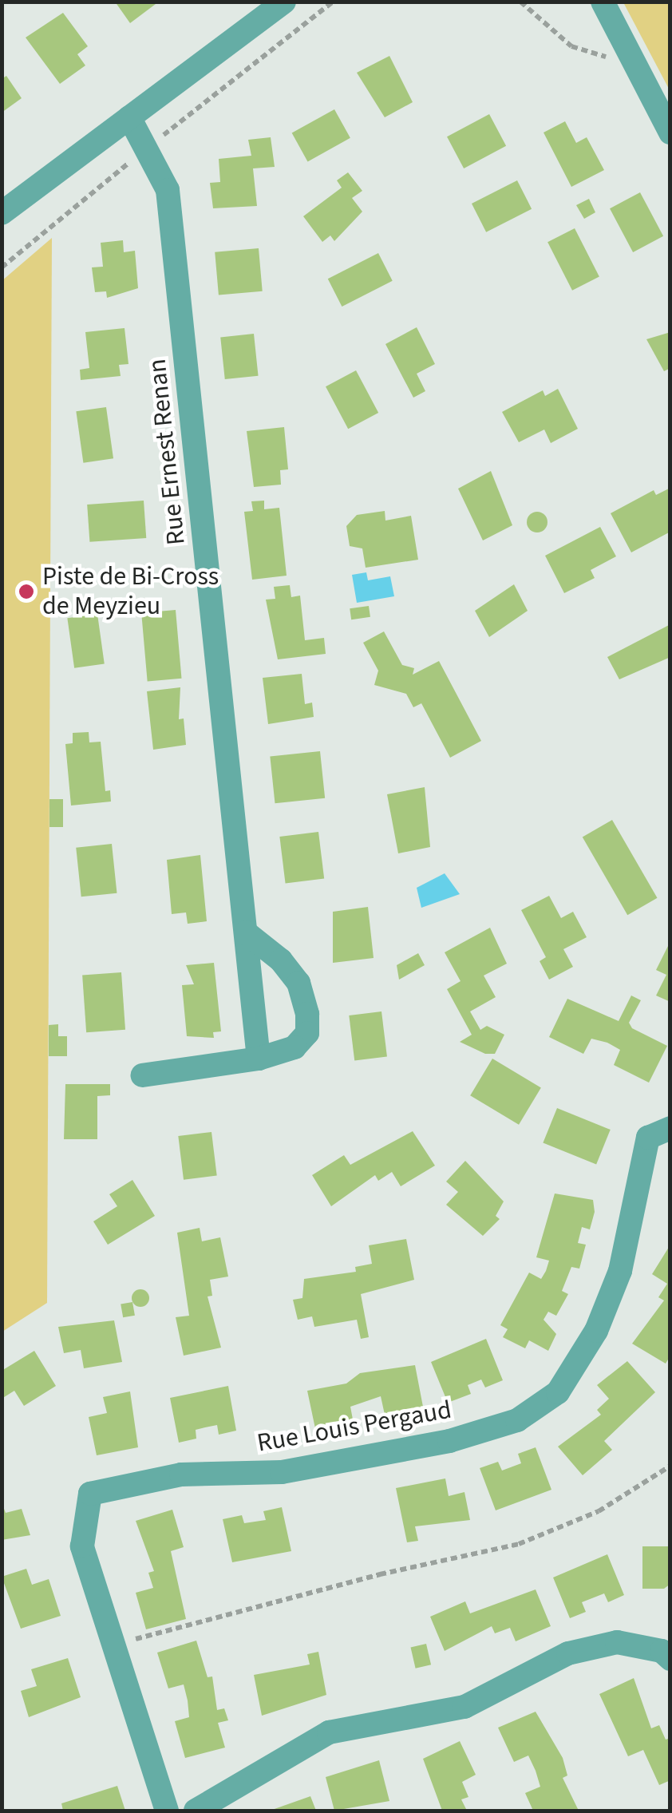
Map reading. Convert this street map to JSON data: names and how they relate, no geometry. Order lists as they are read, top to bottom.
{
  "streets": {
    "street": ["Rue Ernest Renan", "Rue Louis Pergaud"]
  },
  "places": ["Piste de Bi-Cross de Meyzieu"]
}
